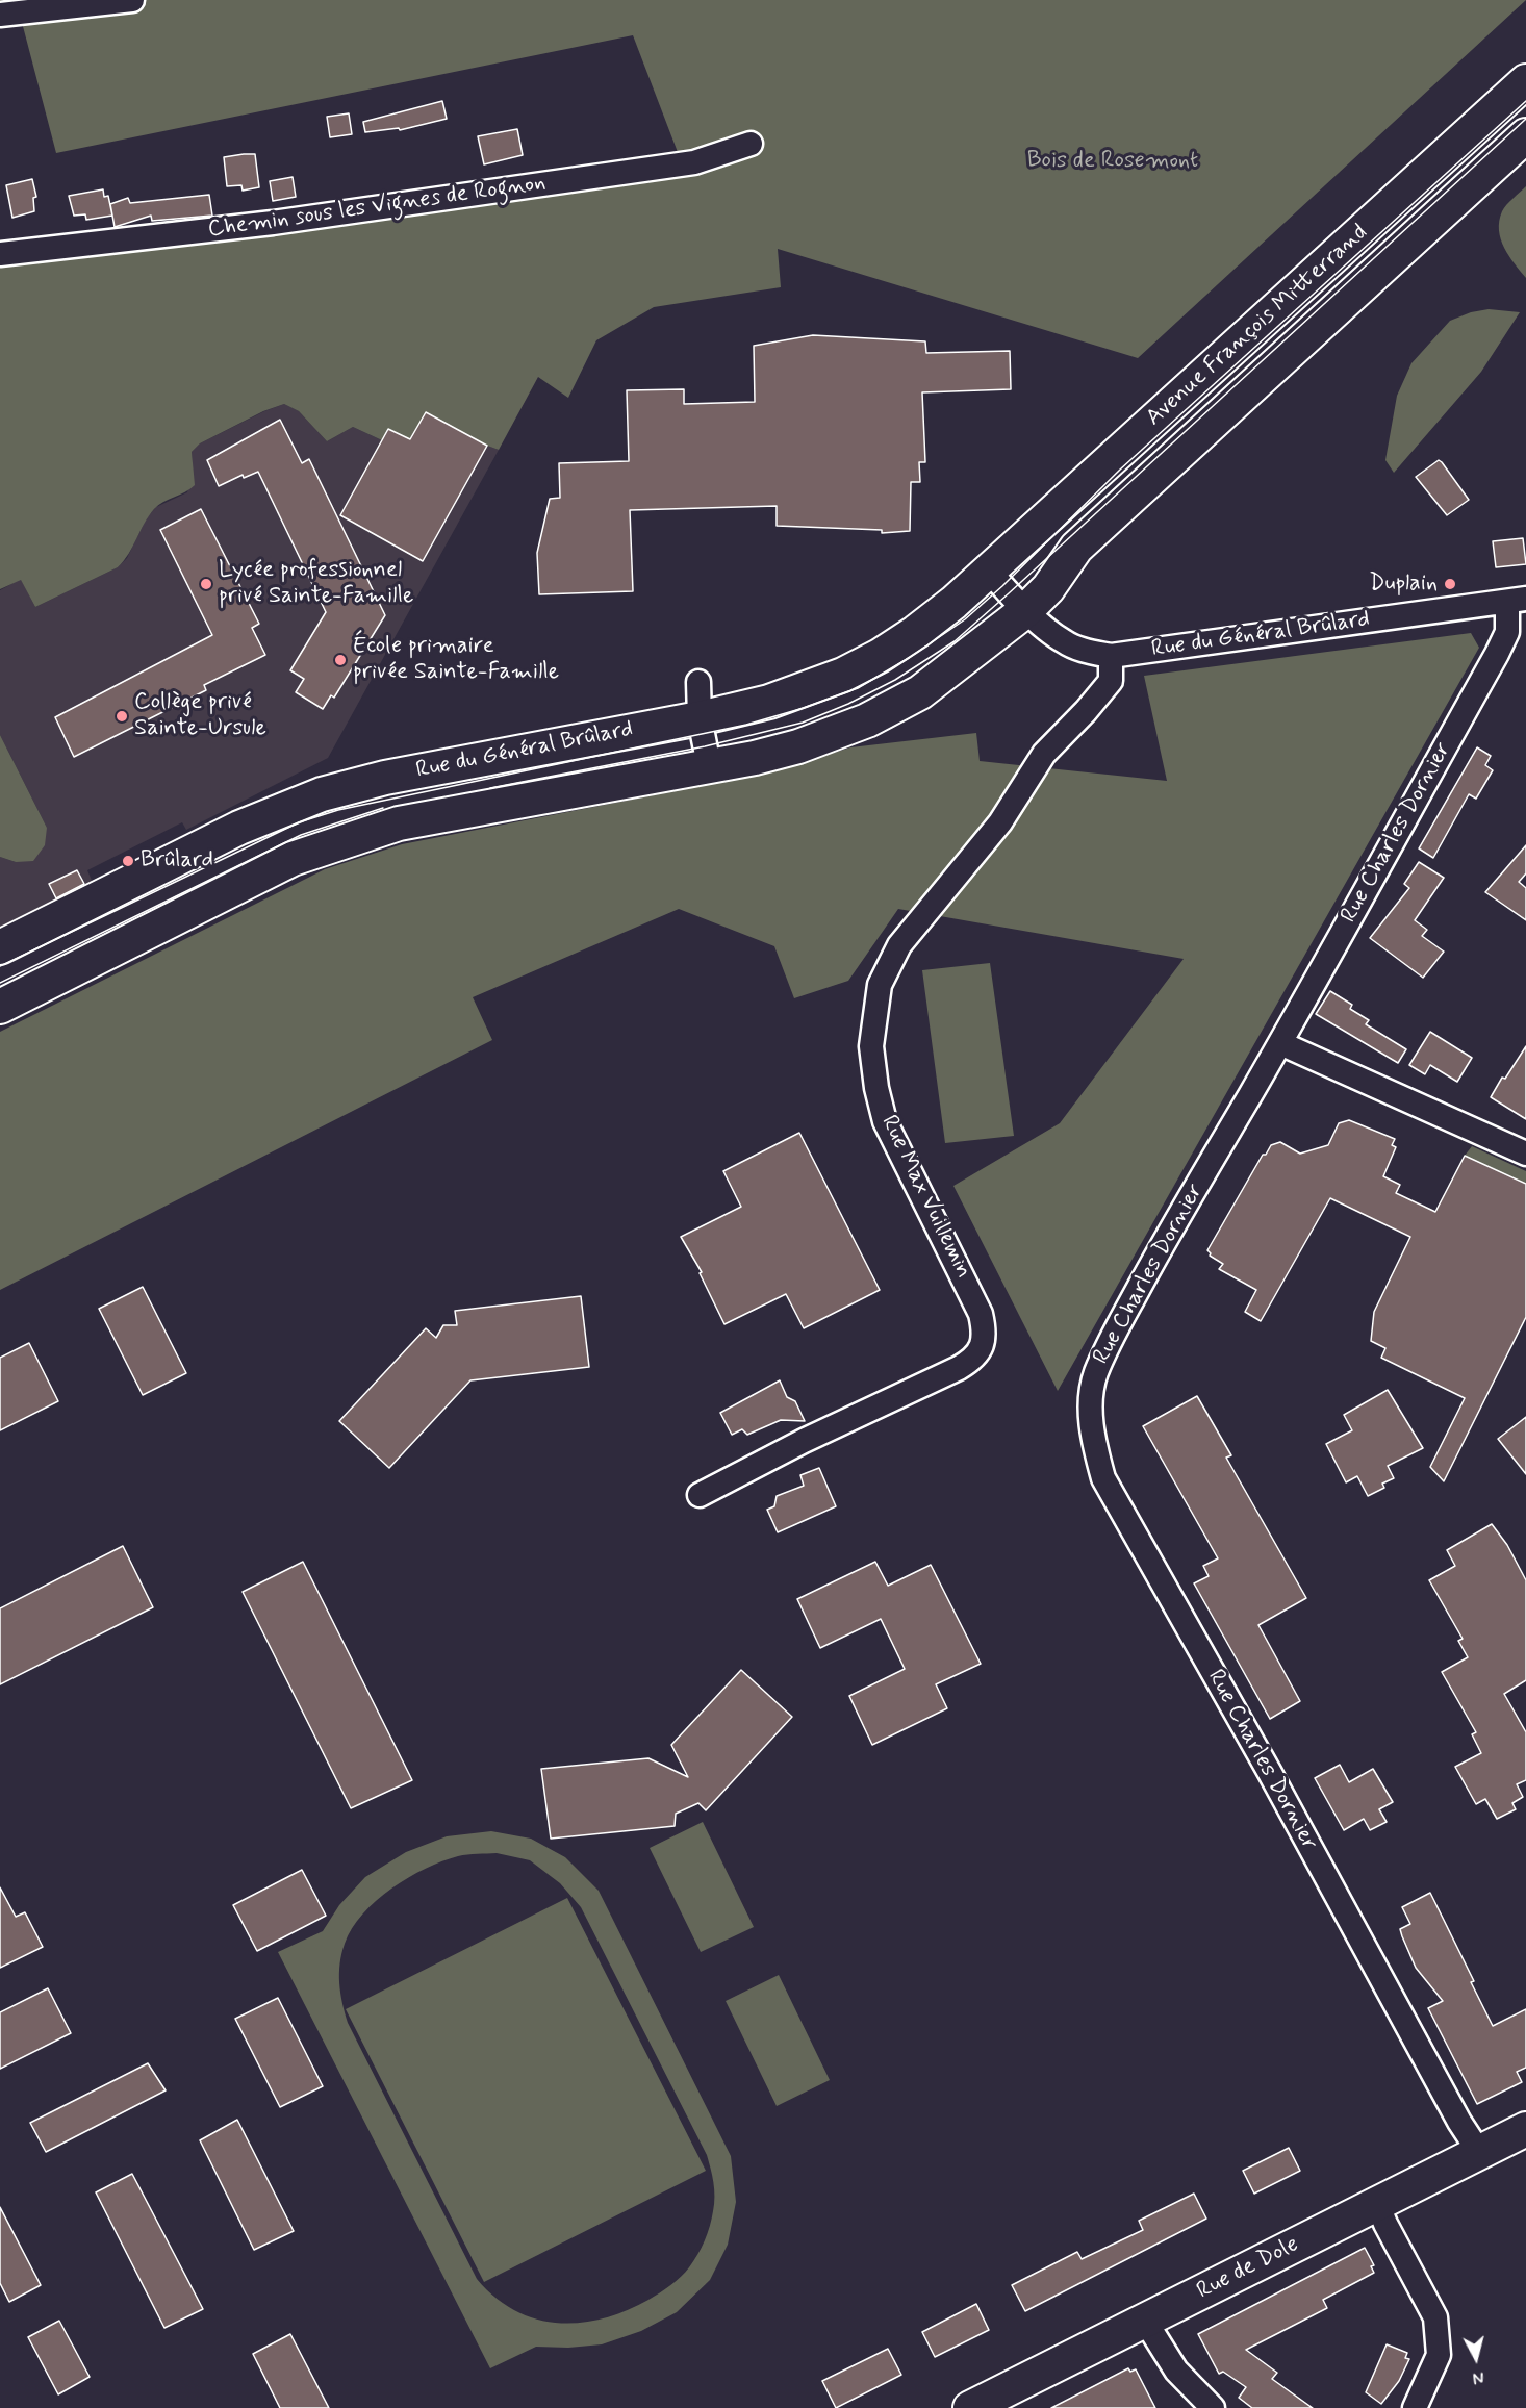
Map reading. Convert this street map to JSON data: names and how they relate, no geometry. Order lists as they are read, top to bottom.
{
  "streets": {
    "main road": ["Avenue François Mitterrand", "Rue du Général Brûlard", "Rue de Dole"],
    "street": ["Chemin sous les Vignes de Rognon", "Rue Charles Dornier", "Rue Max Vuillemin"]
  },
  "crossings": [
    ["Avenue François Mitterrand", "Rue du Général Brûlard"],
    ["Rue du Général Brûlard", "Rue Charles Dornier"],
    ["Rue du Général Brûlard", "Rue Max Vuillemin"],
    ["Rue Charles Dornier", "Rue de Dole"]
  ],
  "parks": ["Bois de Rosemont"],
  "places": [
    "Lycée professionnel privé Sainte-Famille",
    "Duplain",
    "École primaire privée Sainte-Famille",
    "Collège privé Sainte-Ursule",
    "Brûlard"
  ],
  "north": "bottom"
}
